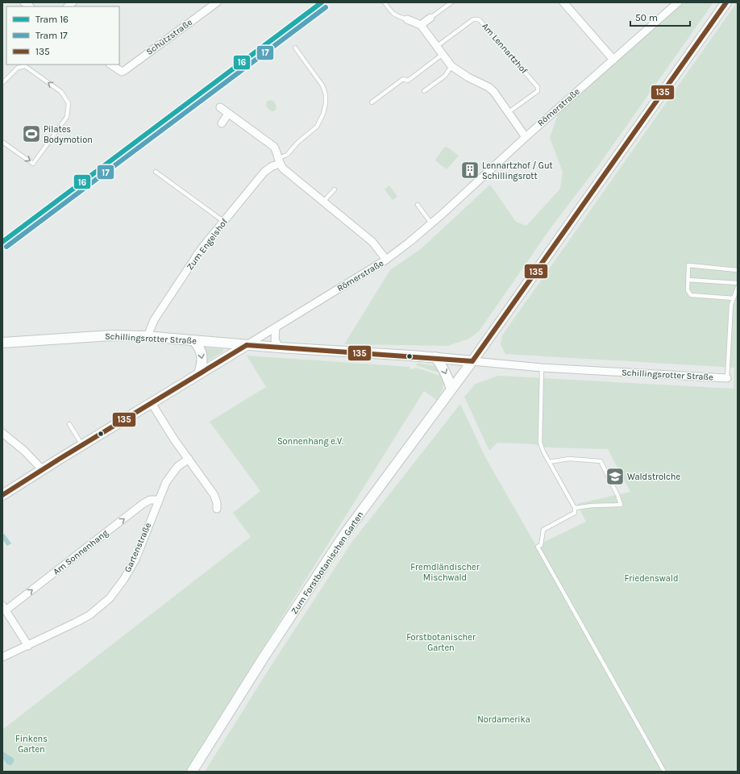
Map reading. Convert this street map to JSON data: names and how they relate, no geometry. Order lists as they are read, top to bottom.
{
  "streets": {
    "main road": ["Römerstraße", "Schillingsrotter Straße", "Zum Forstbotanischen Garten"],
    "street": [
      "Schützstraße",
      "Zum Engelshof",
      "Gartenstraße",
      "Am Sonnenhang"
    ],
    "lane": ["Am Lennartzhof"]
  },
  "crossings": [
    ["Römerstraße", "Schillingsrotter Straße"],
    ["Zum Engelshof", "Schillingsrotter Straße"],
    ["Schillingsrotter Straße", "Zum Forstbotanischen Garten"],
    ["Gartenstraße", "Am Sonnenhang"]
  ],
  "one_way": ["Am Sonnenhang"],
  "parks": [
    "Sonnenhang e.V.",
    "Fremdländischer Mischwald",
    "Friedenswald",
    "Forstbotanischer Garten",
    "Nordamerika",
    "Finkens Garten"
  ],
  "places": {
    "sports": ["Pilates Bodymotion"],
    "building": ["Lennartzhof / Gut Schillingsrott"],
    "school or university": ["Waldstrolche"]
  },
  "lines": ["tram line 16", "transit line 135", "tram line 17"],
  "legend": ["Tram 16", "Tram 17", "135"],
  "scale_bar": "50 m"
}
